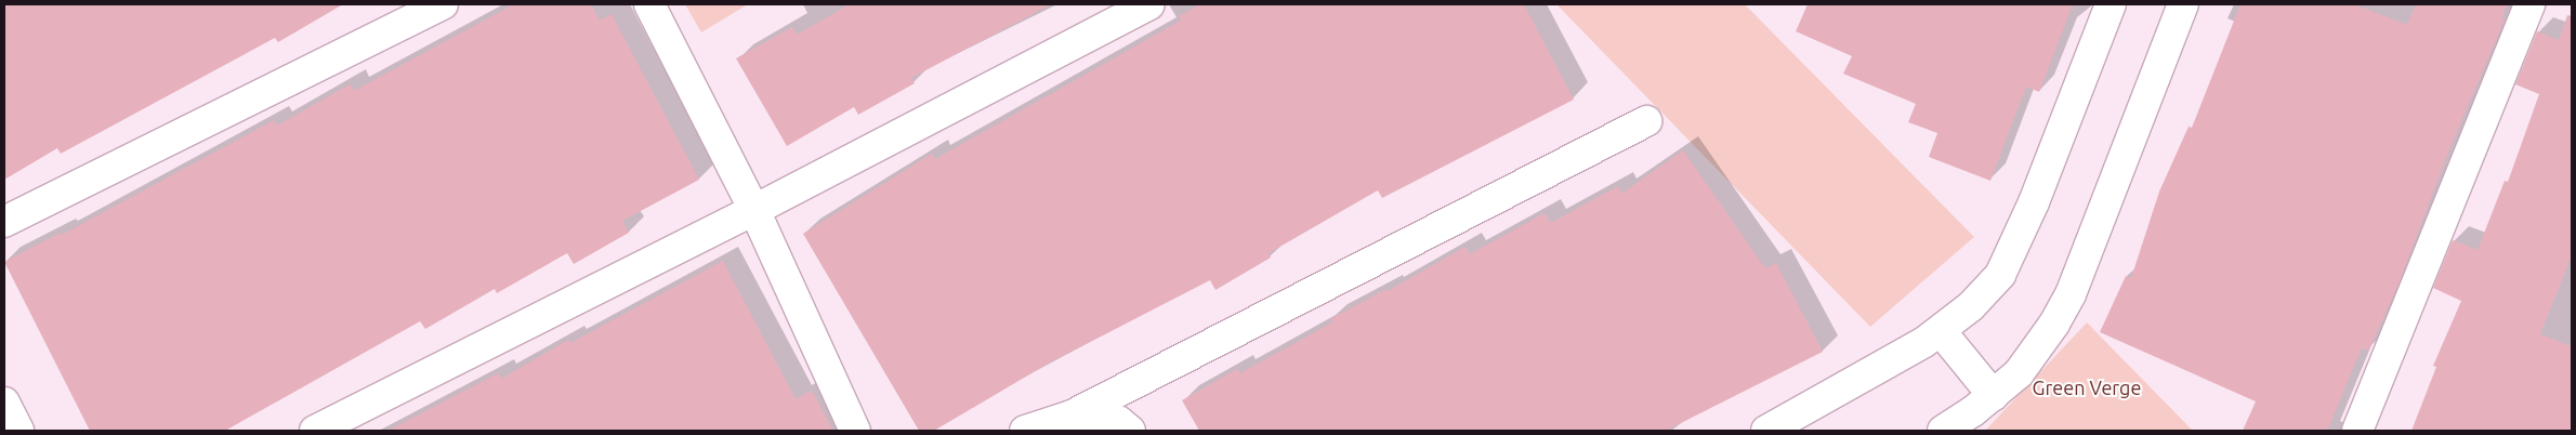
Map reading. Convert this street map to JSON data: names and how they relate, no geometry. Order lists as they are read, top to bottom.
{
  "parks": ["Green Verge"]
}
